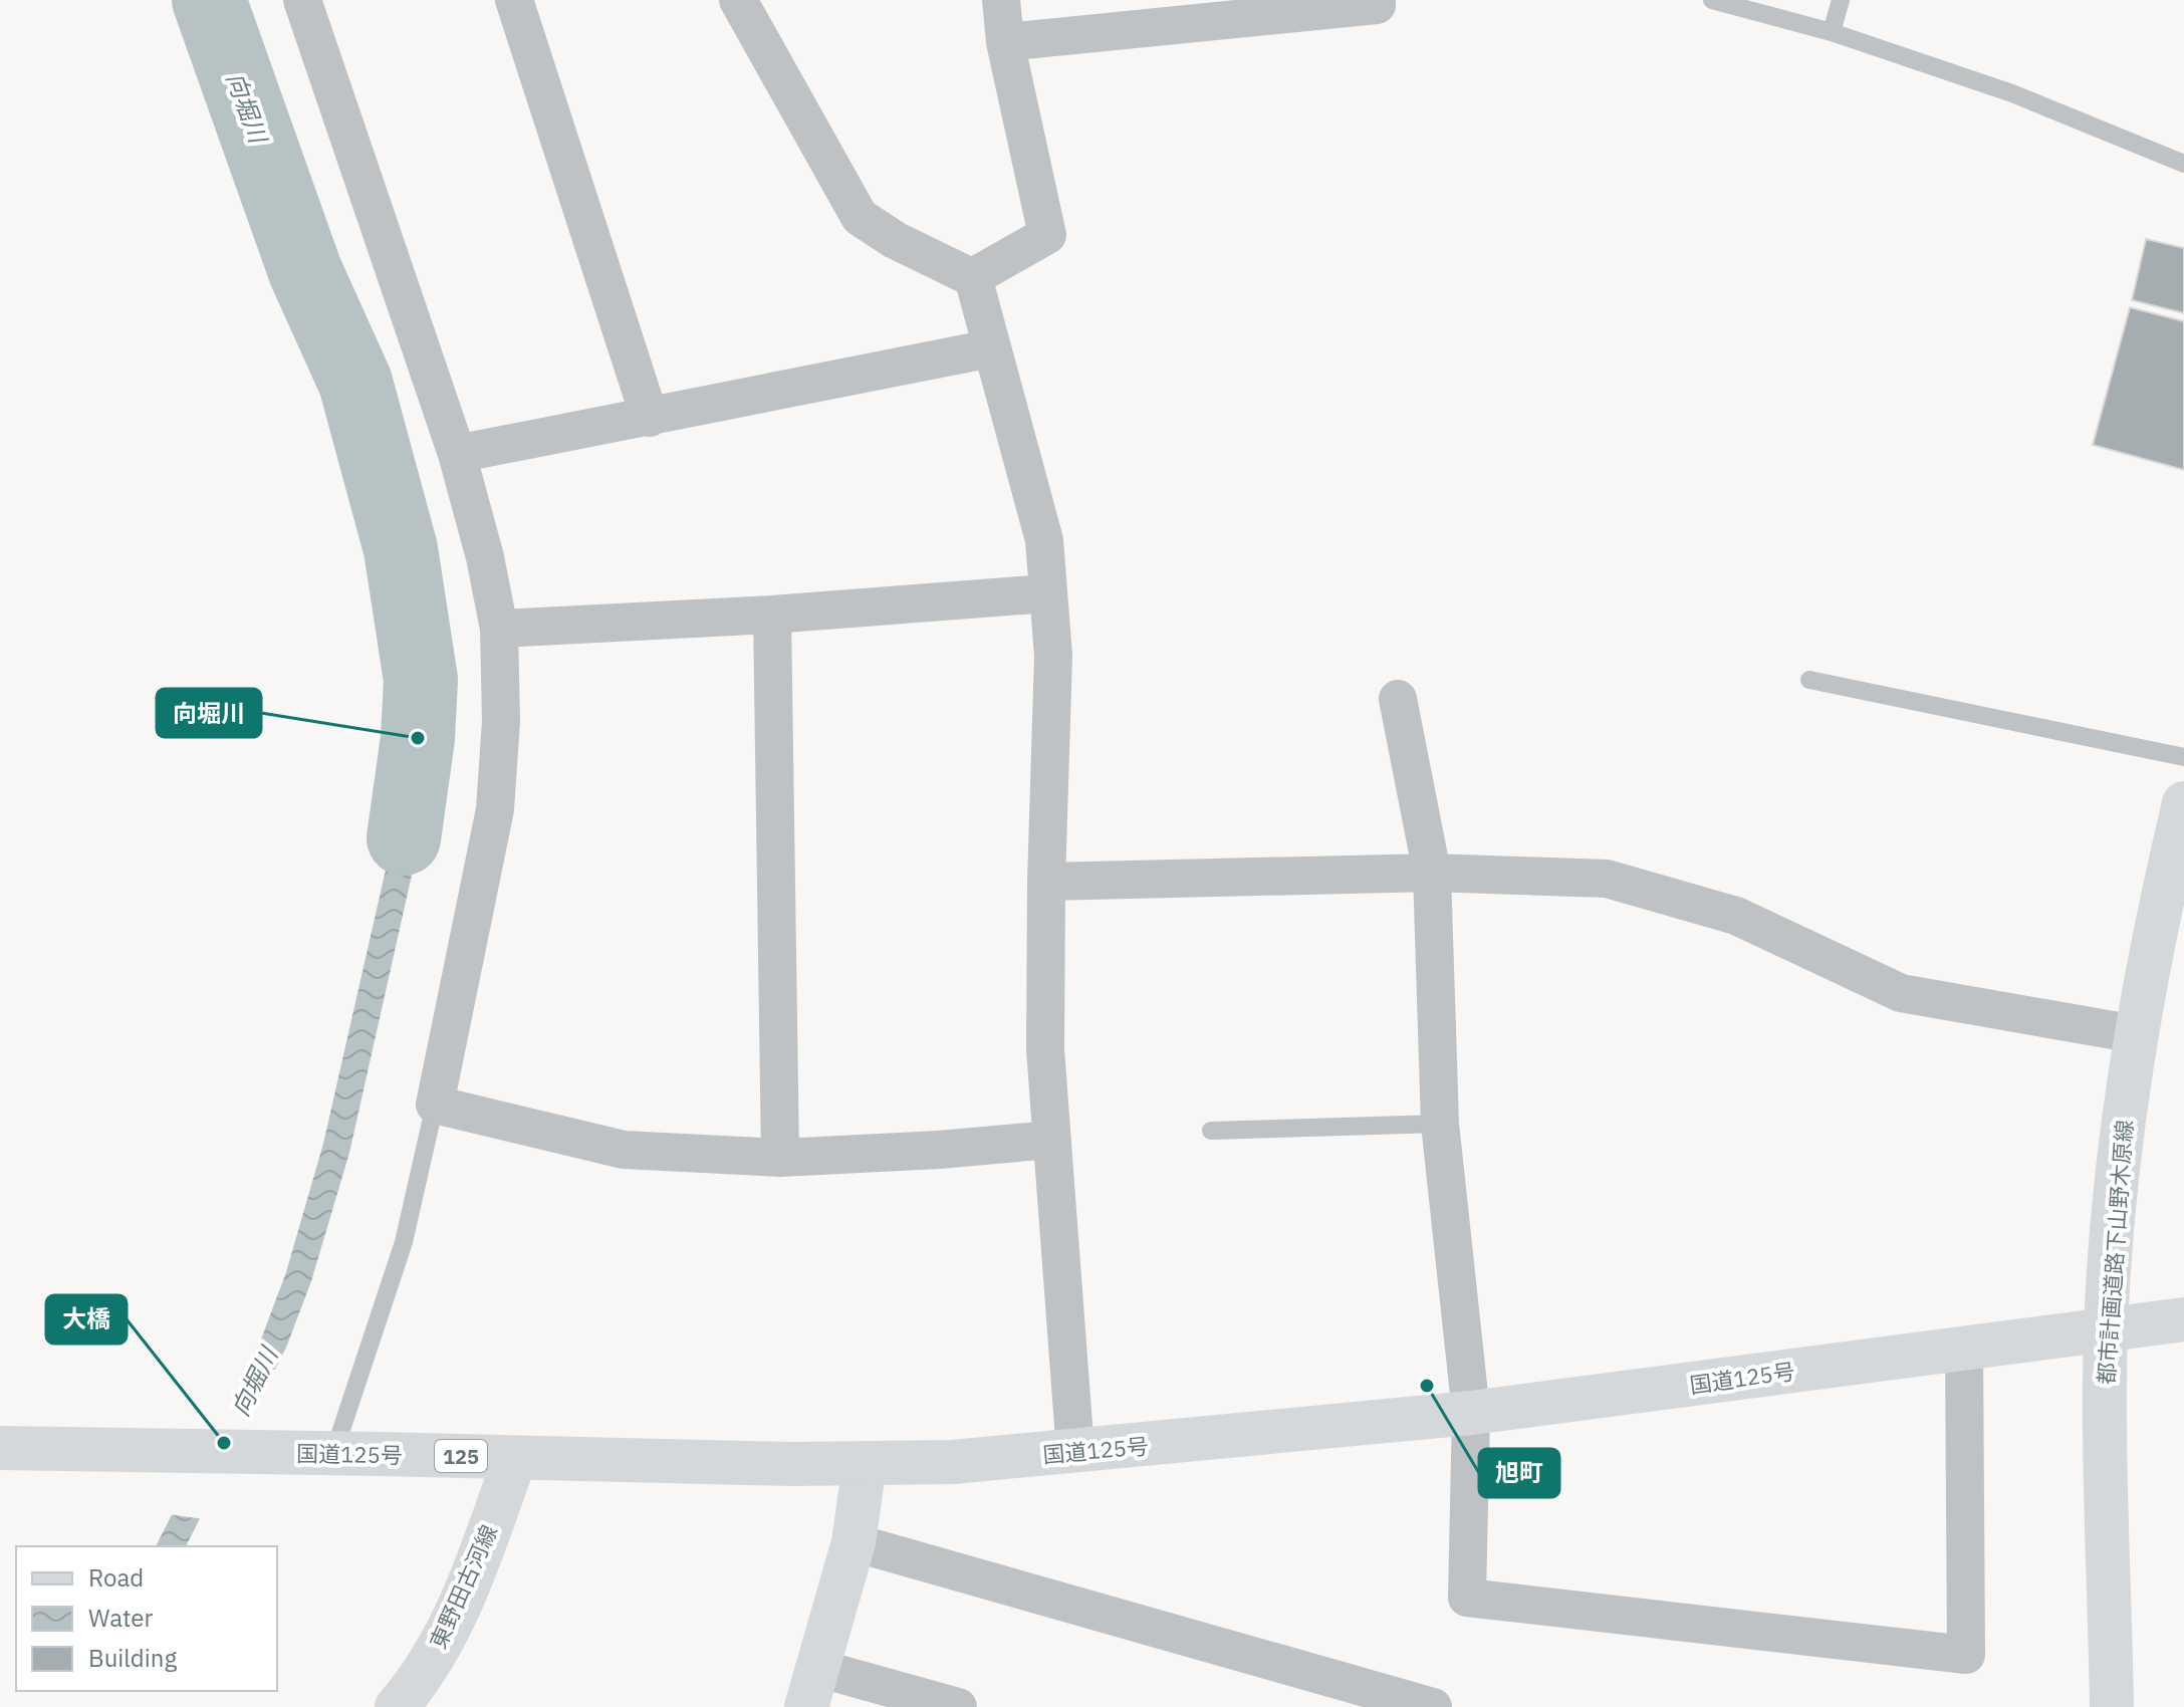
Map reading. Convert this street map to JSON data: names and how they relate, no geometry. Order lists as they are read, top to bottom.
{
  "streets": {
    "main road": [
      "都市計画道路下山野木原線",
      "国道125号",
      "125",
      "東野田古河線"
    ]
  },
  "crossings": [
    ["都市計画道路下山野木原線", "国道125号"],
    ["国道125号", "東野田古河線"]
  ],
  "water": ["向堀川"],
  "places": ["向堀川", "旭町", "大橋"],
  "legend": ["Road", "Water", "Building"]
}
